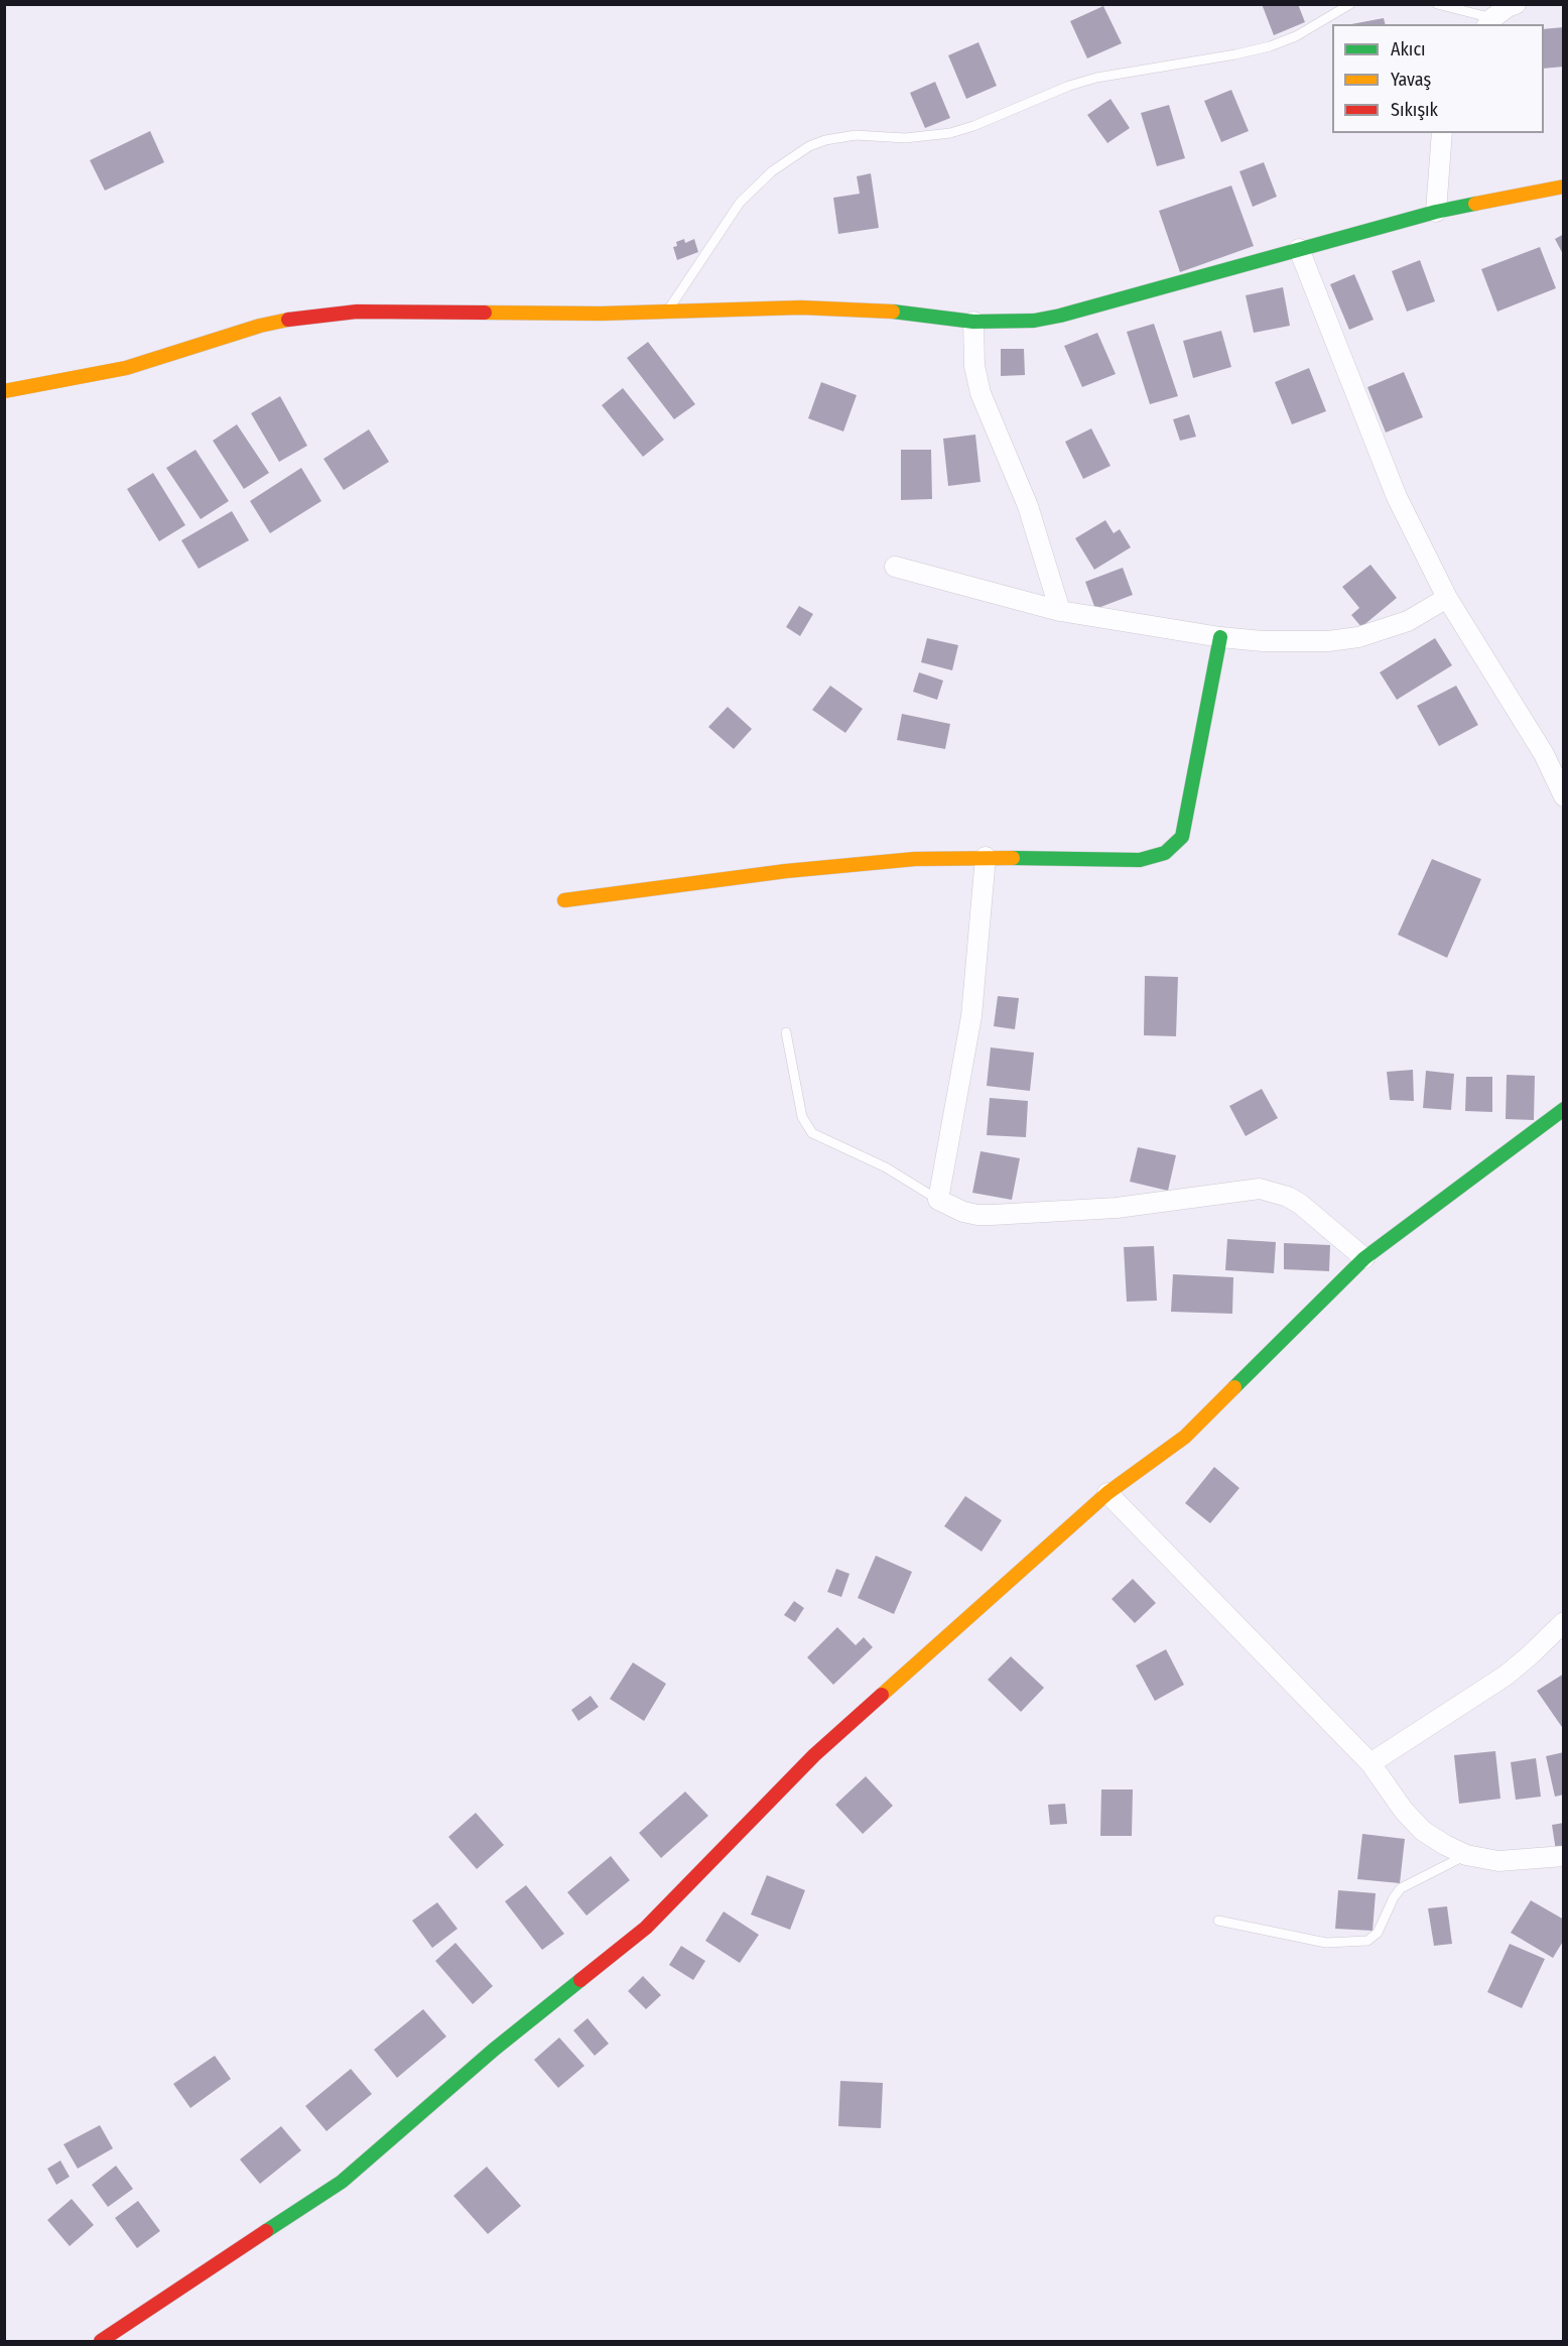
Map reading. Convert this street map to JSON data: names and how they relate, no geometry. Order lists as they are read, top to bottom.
{
  "legend": ["Akıcı", "Yavaş", "Sıkışık"]
}
